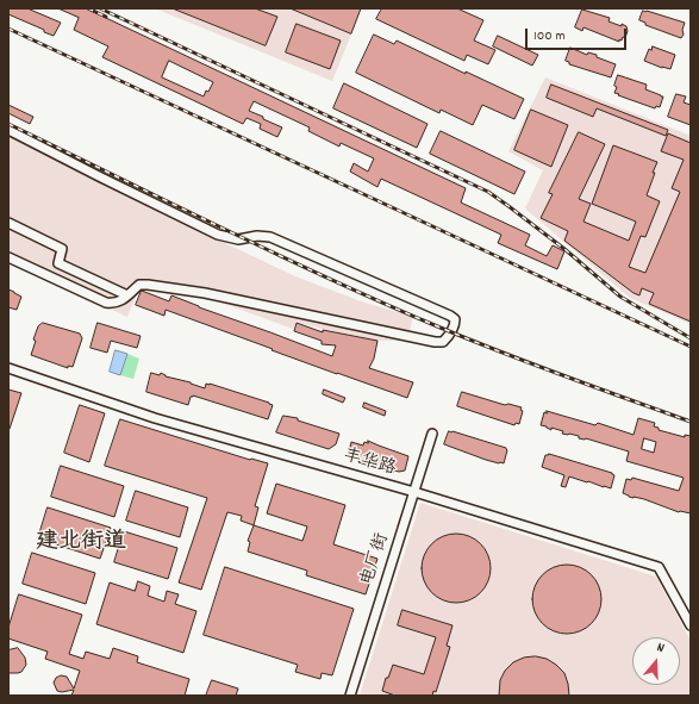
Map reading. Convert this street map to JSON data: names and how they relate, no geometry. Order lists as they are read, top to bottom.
{
  "streets": {
    "street": ["丰华路", "电厂街"]
  },
  "crossings": [
    ["丰华路", "电厂街"]
  ],
  "districts": ["建北街道"],
  "scale_bar": "100 m",
  "north": "top"
}
